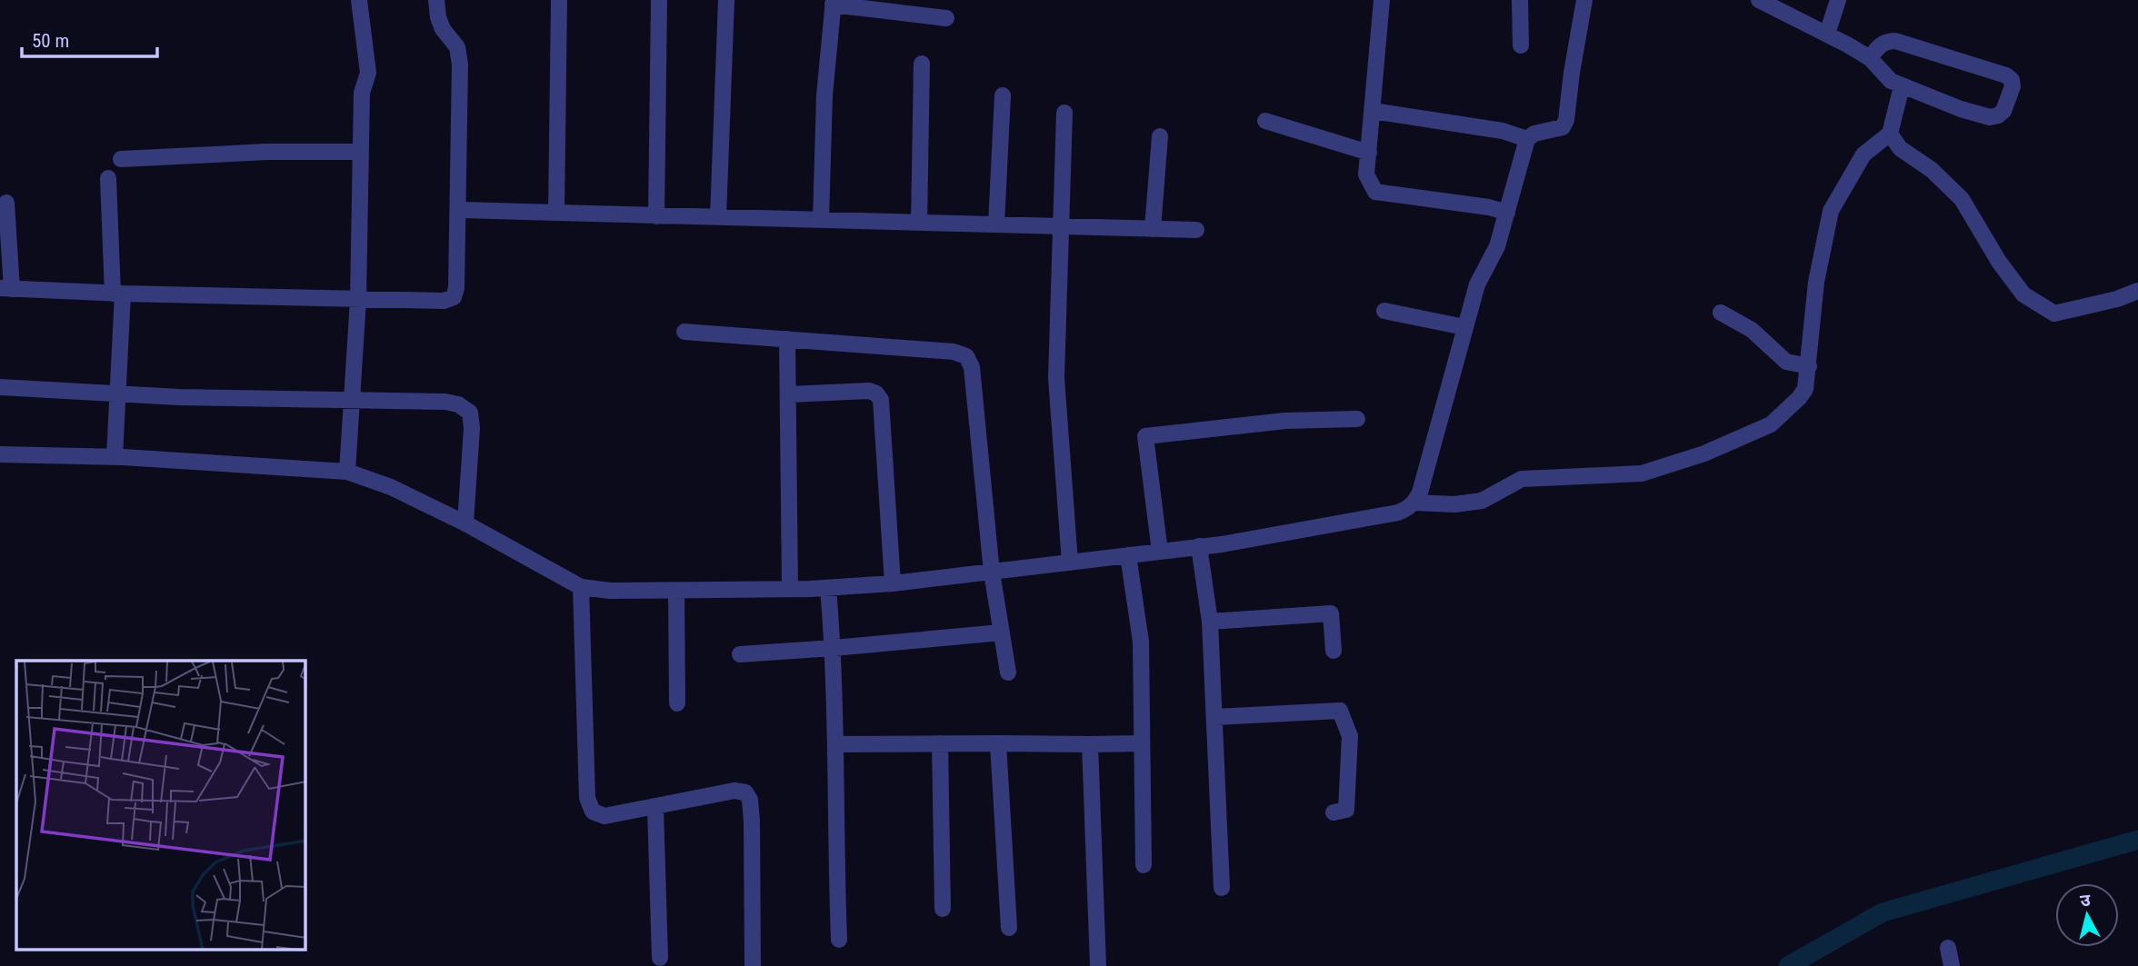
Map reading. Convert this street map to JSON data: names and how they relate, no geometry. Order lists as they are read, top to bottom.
{
  "scale_bar": "50 m",
  "north": "top"
}
